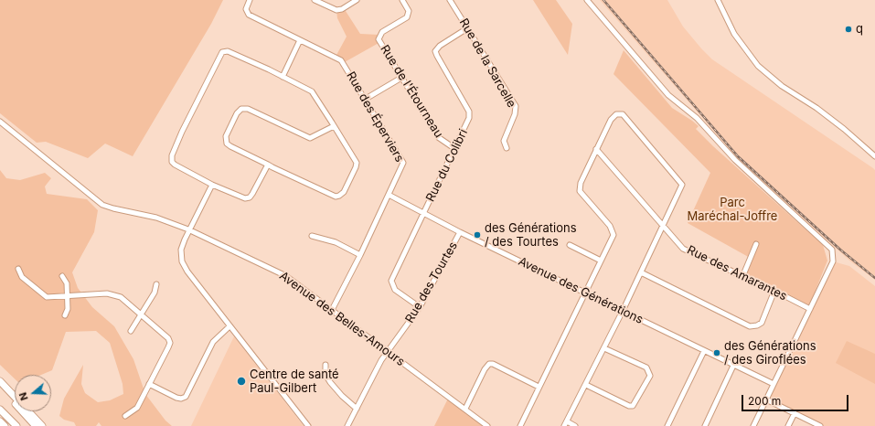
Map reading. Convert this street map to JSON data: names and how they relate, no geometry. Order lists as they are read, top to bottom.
{
  "streets": {
    "street": [
      "Rue de la Sarcelle",
      "Rue de l'Étourneau",
      "Rue des Éperviers",
      "Rue du Colibri",
      "Rue des Amarantes",
      "Rue des Tourtes",
      "Avenue des Générations",
      "Avenue des Belles-Amours"
    ]
  },
  "crossings": [
    ["Rue de la Sarcelle", "Rue du Colibri"],
    ["Rue de l'Étourneau", "Rue du Colibri"],
    ["Rue des Éperviers", "Avenue des Générations"],
    ["Rue des Éperviers", "Avenue des Belles-Amours"],
    ["Rue du Colibri", "Rue des Tourtes"],
    ["Rue du Colibri", "Avenue des Générations"],
    ["Rue des Tourtes", "Avenue des Générations"],
    ["Rue des Tourtes", "Avenue des Belles-Amours"]
  ],
  "parks": ["Parc Maréchal-Joffre"],
  "places": [
    "q",
    "des Générations / des Tourtes",
    "des Générations / des Giroflées",
    "Centre de santé Paul-Gilbert"
  ],
  "scale_bar": "200 m",
  "north": "left"
}
